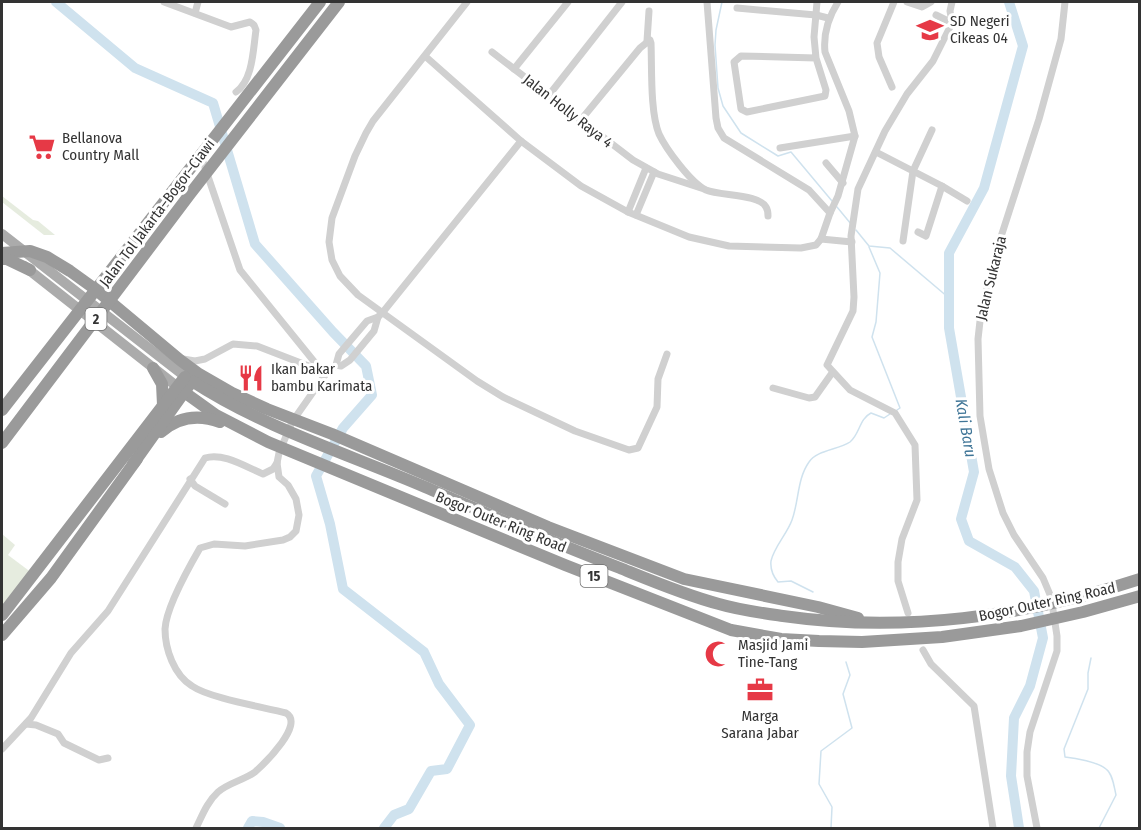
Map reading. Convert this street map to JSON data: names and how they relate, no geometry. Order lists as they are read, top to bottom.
{
  "streets": {
    "highway": [
      "Jalan Tol Jakarta–Bogor–Ciawi",
      "2",
      "Bogor Outer Ring Road",
      "15"
    ],
    "street": ["Jalan Holly Raya 4", "Jalan Sukaraja"]
  },
  "water": ["Kali Baru"],
  "places": {
    "school or university": ["SD Negeri Cikeas 04"],
    "supermarket": ["Bellanova Country Mall"],
    "restaurant": ["Ikan bakar bambu Karimata"],
    "mosque": ["Masjid Jami Tine-Tang"],
    "office": ["Marga Sarana Jabar"]
  }
}
